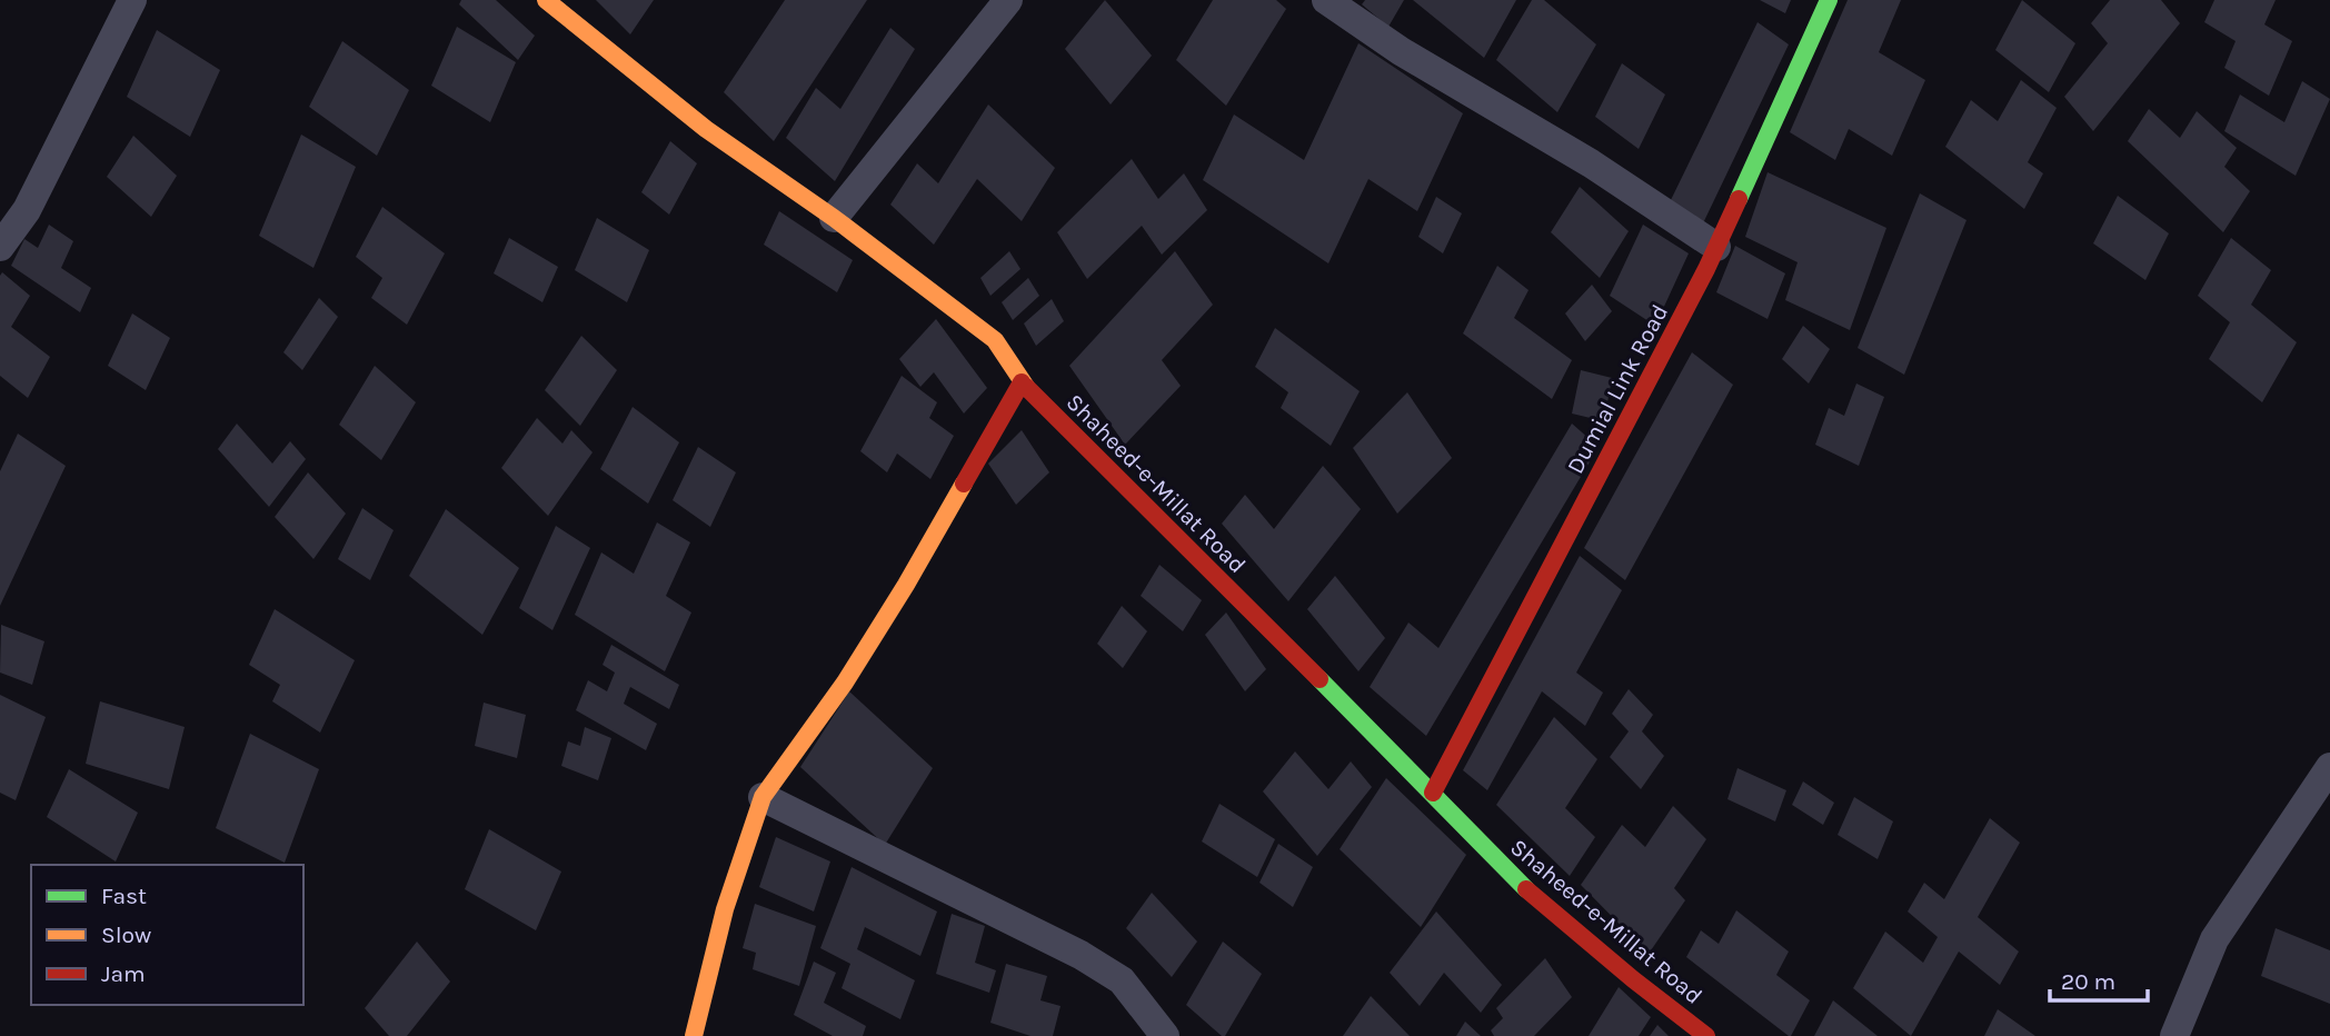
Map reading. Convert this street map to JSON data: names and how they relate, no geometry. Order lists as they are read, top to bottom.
{
  "streets": {
    "street": ["Dumial Link Road", "Shaheed-e-Millat Road"]
  },
  "crossings": [
    ["Dumial Link Road", "Shaheed-e-Millat Road"]
  ],
  "legend": ["Fast", "Slow", "Jam"],
  "scale_bar": "20 m"
}
